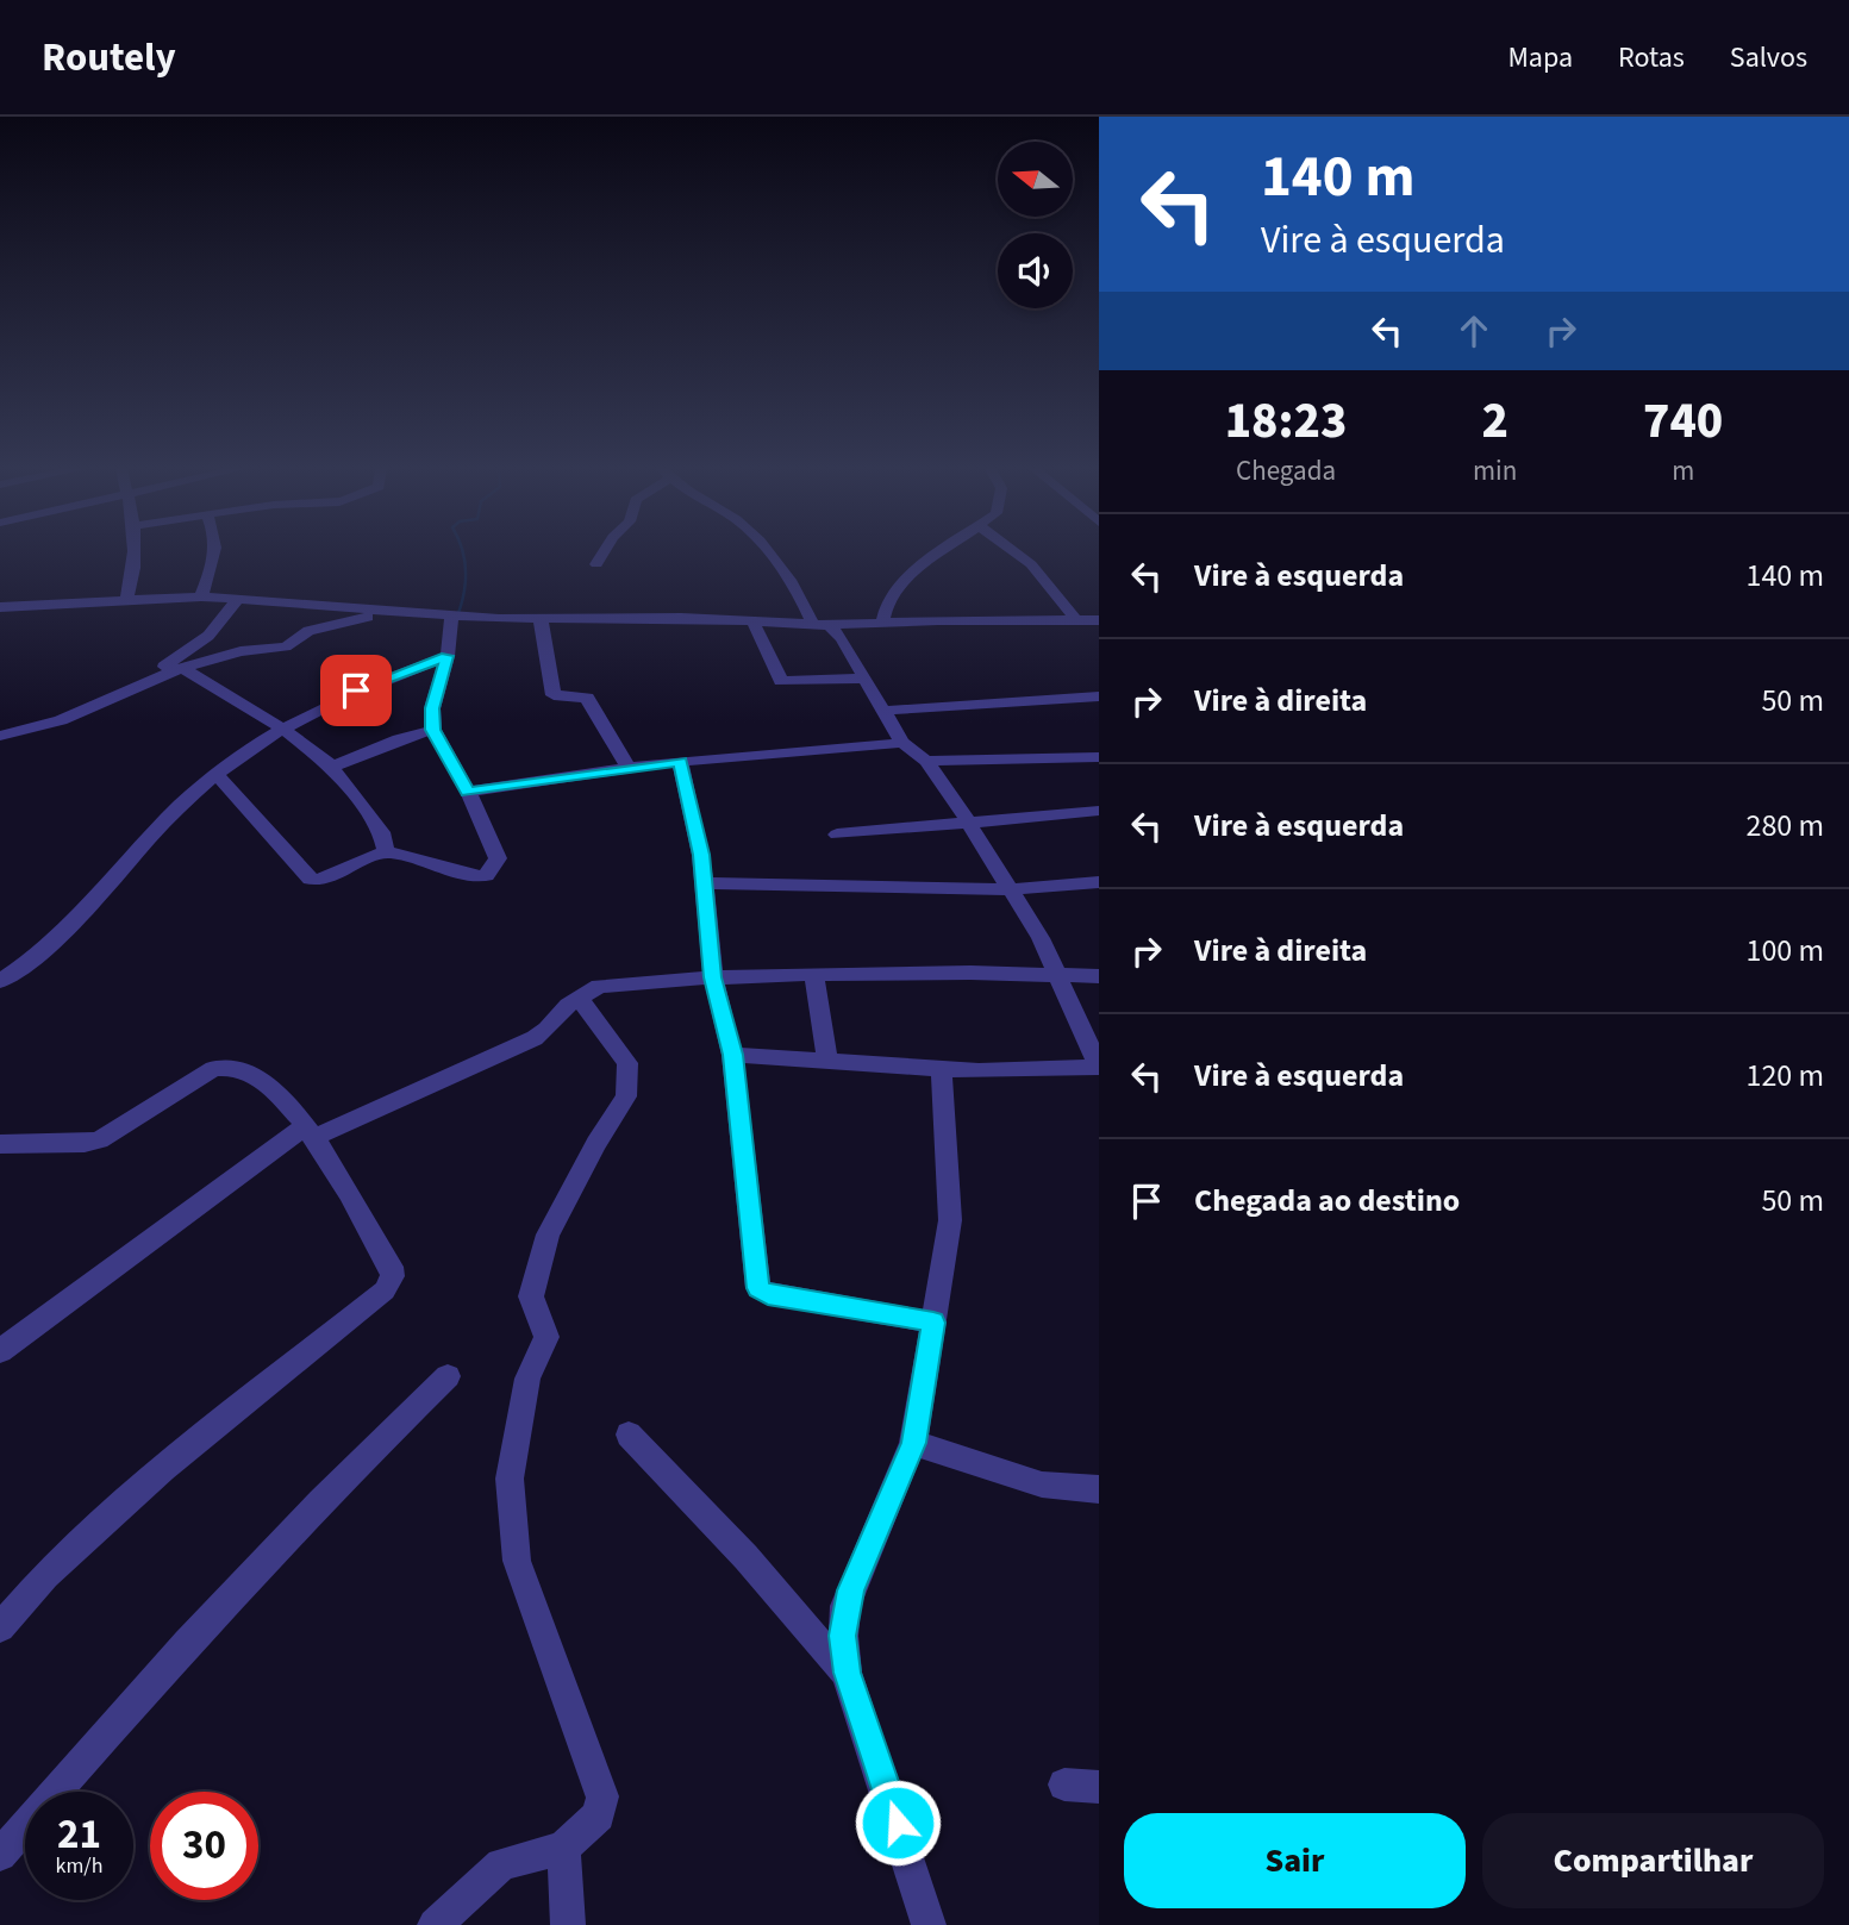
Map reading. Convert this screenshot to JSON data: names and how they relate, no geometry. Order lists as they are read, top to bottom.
{
  "north": "left",
  "page": {
    "header": "Routely",
    "nav": ["Mapa", "Rotas", "Salvos"],
    "turn": ["140 m", "Vire à esquerda"],
    "eta": [
      "18:23",
      "Chegada",
      "2",
      "min",
      "740",
      "m"
    ],
    "list": [
      {
        "name": "Vire à esquerda",
        "value": "140 m"
      },
      {
        "name": "Vire à direita",
        "value": "50 m"
      },
      {
        "name": "Vire à esquerda",
        "value": "280 m"
      },
      {
        "name": "Vire à direita",
        "value": "100 m"
      },
      {
        "name": "Vire à esquerda",
        "value": "120 m"
      },
      {
        "name": "Chegada ao destino",
        "value": "50 m"
      }
    ],
    "speed": "21 km/h",
    "limit": "30",
    "buttons": ["Sair", "Compartilhar"]
  }
}
